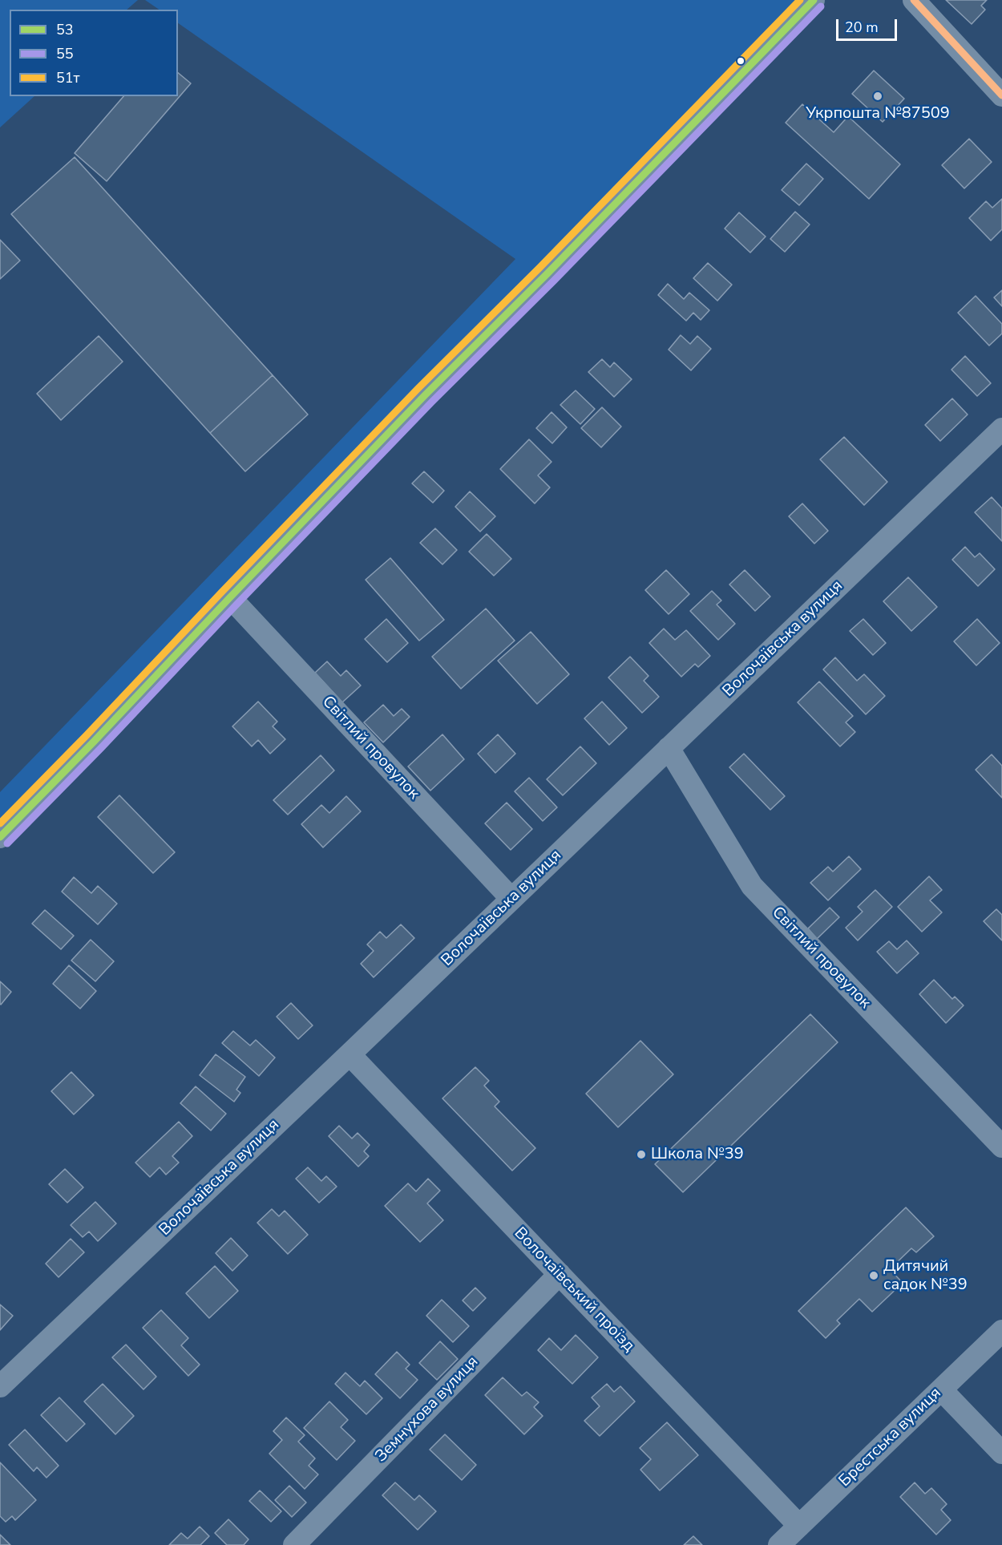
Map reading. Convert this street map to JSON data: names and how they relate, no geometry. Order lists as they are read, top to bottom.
{
  "streets": {
    "street": [
      "Волочаївська вулиця",
      "Світлий провулок",
      "Волочаївський проїзд",
      "Земнухова вулиця",
      "Брестська вулиця"
    ]
  },
  "crossings": [
    ["Волочаївська вулиця", "Світлий провулок"],
    ["Волочаївська вулиця", "Волочаївський проїзд"],
    ["Волочаївський проїзд", "Земнухова вулиця"],
    ["Волочаївський проїзд", "Брестська вулиця"]
  ],
  "places": ["Укрпошта №87509", "Школа №39", "Дитячий садок №39"],
  "lines": ["transit line 53", "transit line 51т", "transit line 55"],
  "legend": ["53", "55", "51т"],
  "scale_bar": "20 m"
}
